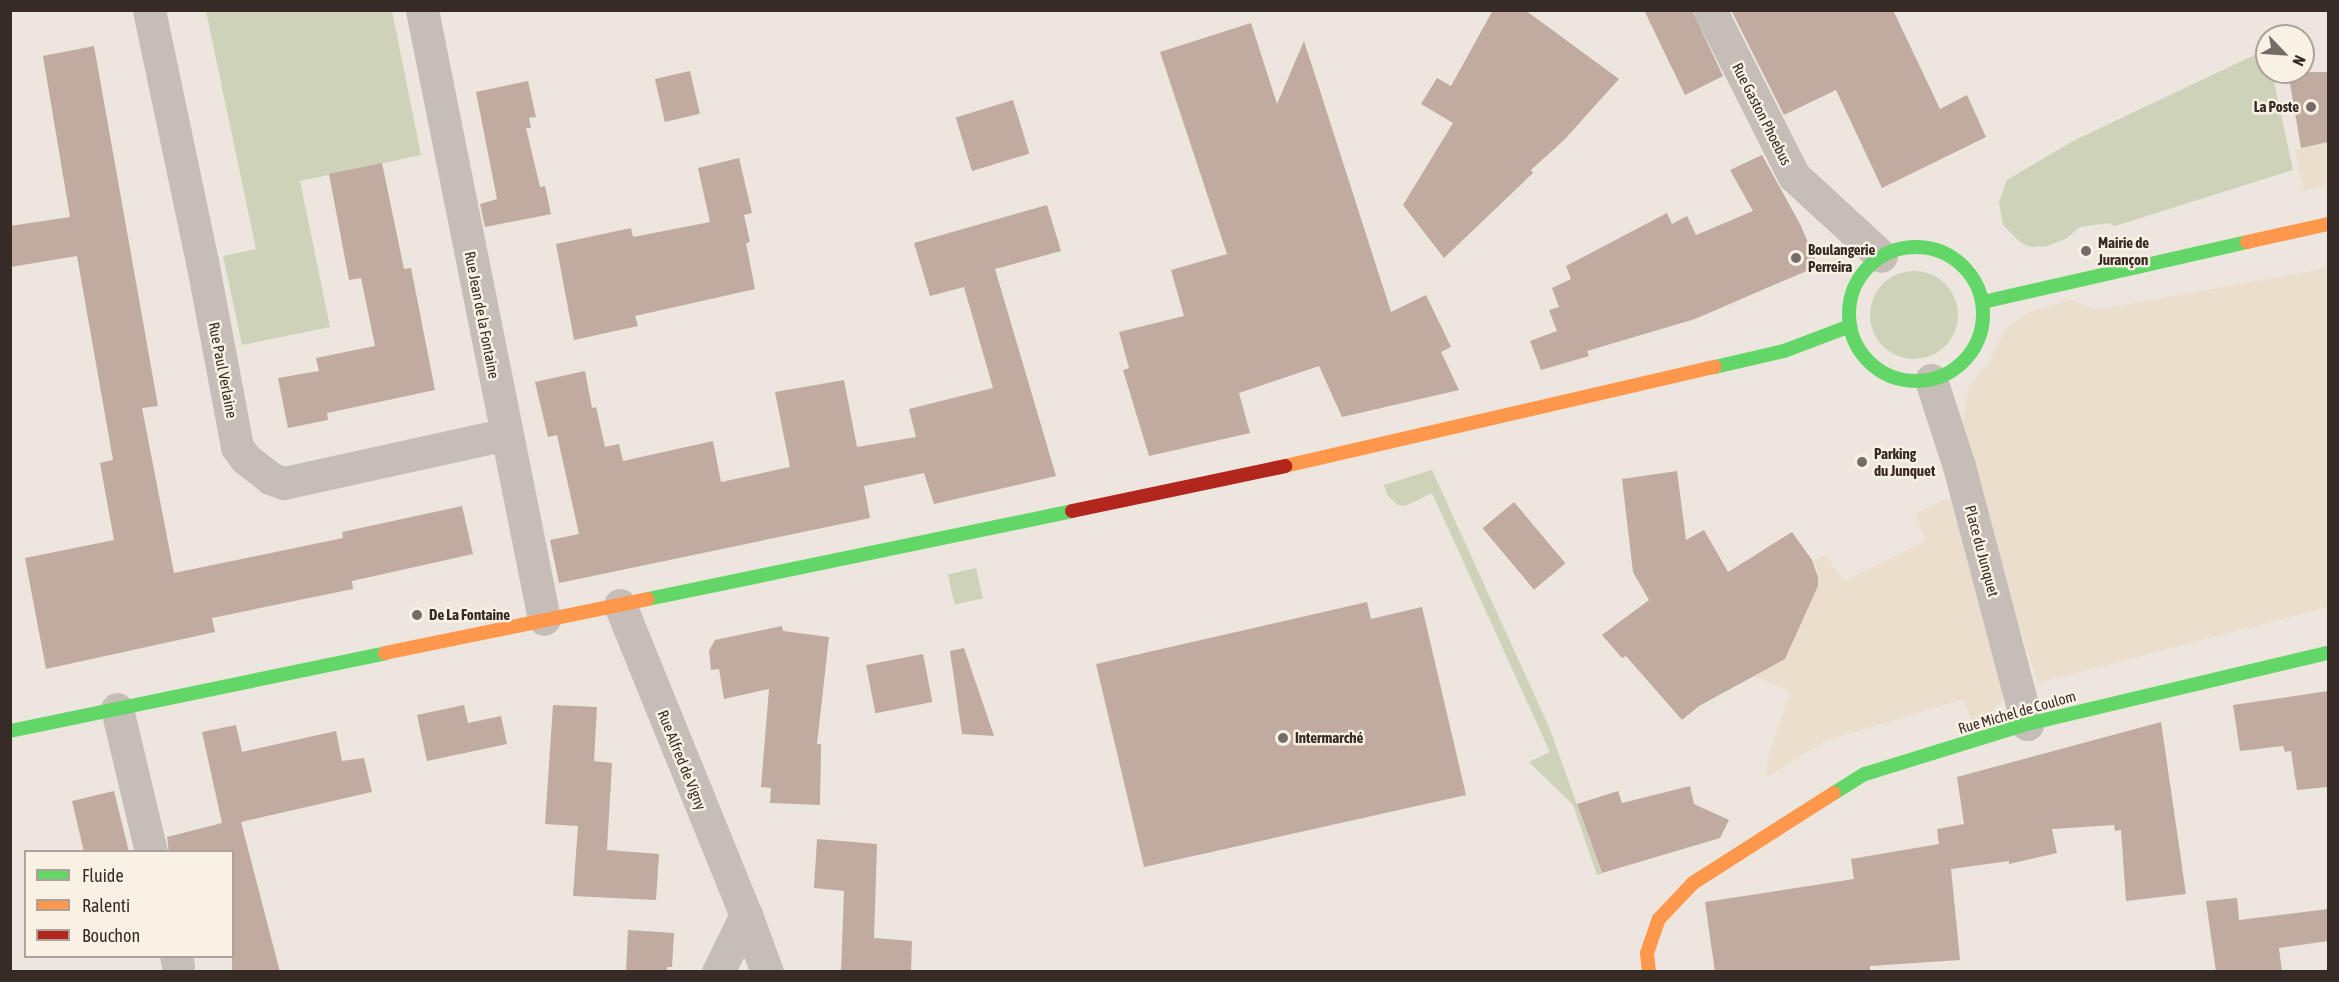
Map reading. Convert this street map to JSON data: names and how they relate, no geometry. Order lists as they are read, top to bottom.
{
  "streets": {
    "street": [
      "Rue Gaston Phoebus",
      "Rue Jean de la Fontaine",
      "Rue Paul Verlaine",
      "Place du Junquet",
      "Rue Michel de Coulom",
      "Rue Alfred de Vigny"
    ]
  },
  "crossings": [
    ["Rue Gaston Phoebus", "Place du Junquet"],
    ["Rue Jean de la Fontaine", "Rue Paul Verlaine"],
    ["Place du Junquet", "Rue Michel de Coulom"]
  ],
  "places": [
    "La Poste",
    "Mairie de Jurançon",
    "Boulangerie Perreira",
    "Parking du Junquet",
    "De La Fontaine",
    "Intermarché"
  ],
  "legend": ["Fluide", "Ralenti", "Bouchon"],
  "north": "bottom right"
}
